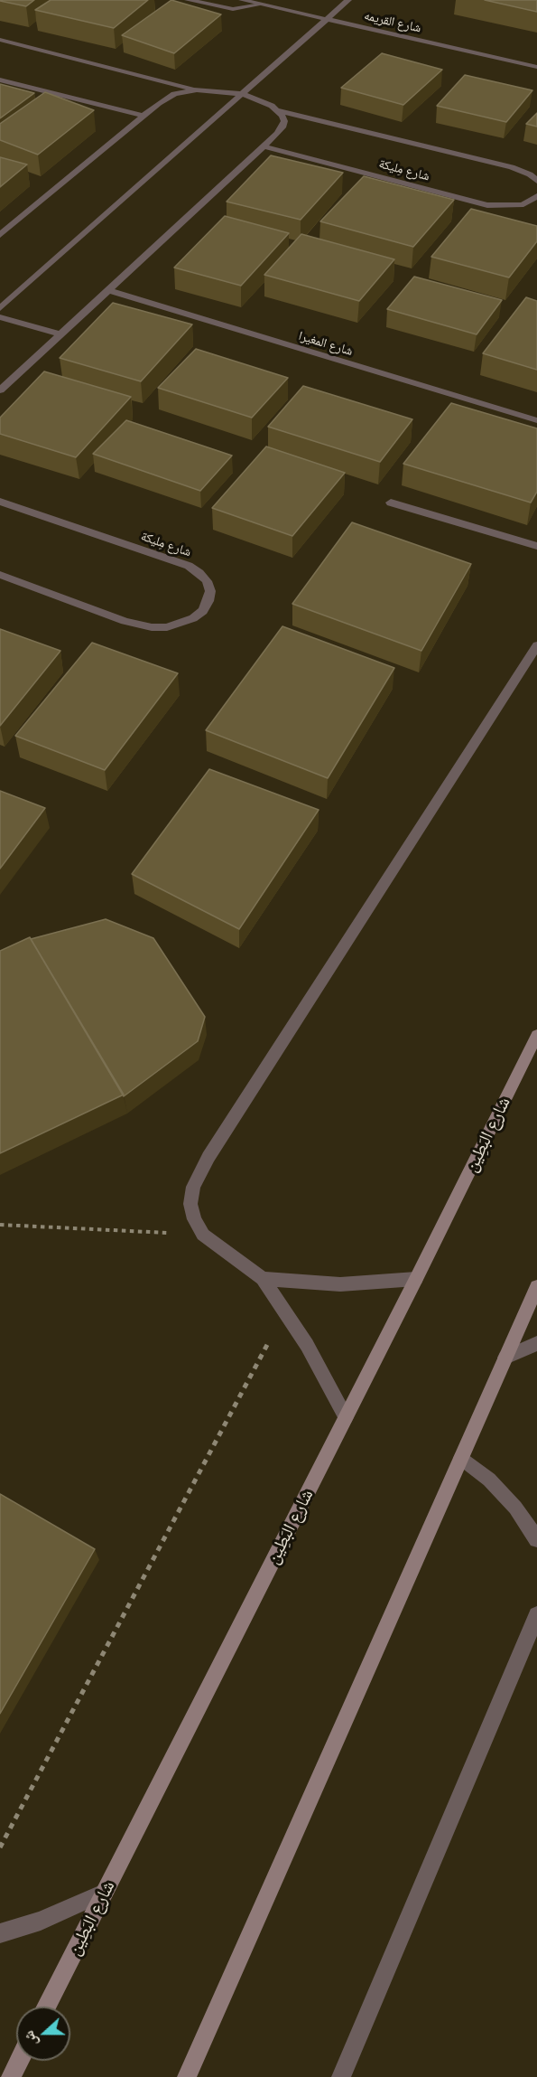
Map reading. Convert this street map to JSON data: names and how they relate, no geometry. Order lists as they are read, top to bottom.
{
  "streets": {
    "main road": ["شارع البَطِين"],
    "street": ["شارع القريمه", "شارع مِليكة", "شارع المغيرا"]
  },
  "north": "left"
}
